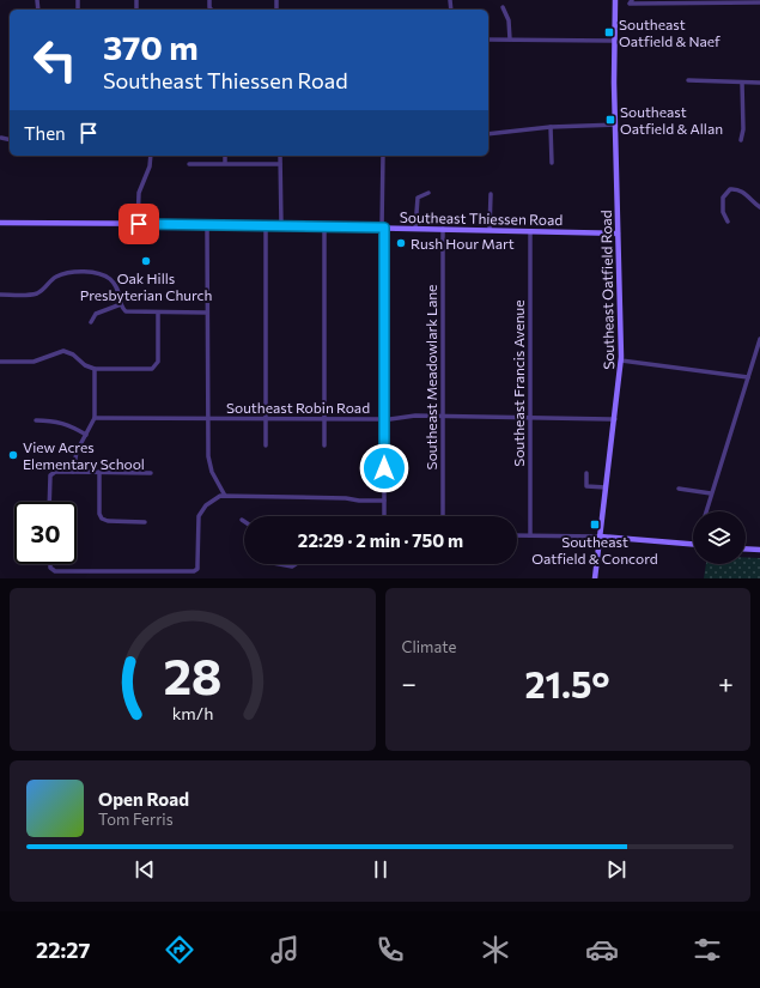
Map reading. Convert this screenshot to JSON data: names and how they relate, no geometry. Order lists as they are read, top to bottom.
{
  "streets": {
    "main road": ["Southeast Thiessen Road", "Southeast Oatfield Road"],
    "street": ["Southeast Meadowlark Lane", "Southeast Francis Avenue", "Southeast Robin Road"]
  },
  "crossings": [
    ["Southeast Thiessen Road", "Southeast Oatfield Road"],
    ["Southeast Thiessen Road", "Southeast Meadowlark Lane"],
    ["Southeast Thiessen Road", "Southeast Francis Avenue"],
    ["Southeast Oatfield Road", "Southeast Robin Road"],
    ["Southeast Meadowlark Lane", "Southeast Robin Road"],
    ["Southeast Francis Avenue", "Southeast Robin Road"]
  ],
  "places": {
    "transit": ["Southeast Oatfield & Naef", "Southeast Oatfield & Allan", "Southeast Oatfield & Concord"],
    "other": ["Rush Hour Mart", "Oak Hills Presbyterian Church", "View Acres Elementary School"]
  },
  "page": {
    "turn": ["370 m", "Southeast Thiessen Road"],
    "then": "Then",
    "limit": "30",
    "trip": "22:29 · 2 min · 750 m",
    "tile": "Climate",
    "heat": ["−", "21.5°", "+"],
    "song": ["Open Road", "Tom Ferris"],
    "tabs": "22:27",
    "gauge": ["28", "km/h"]
  }
}
